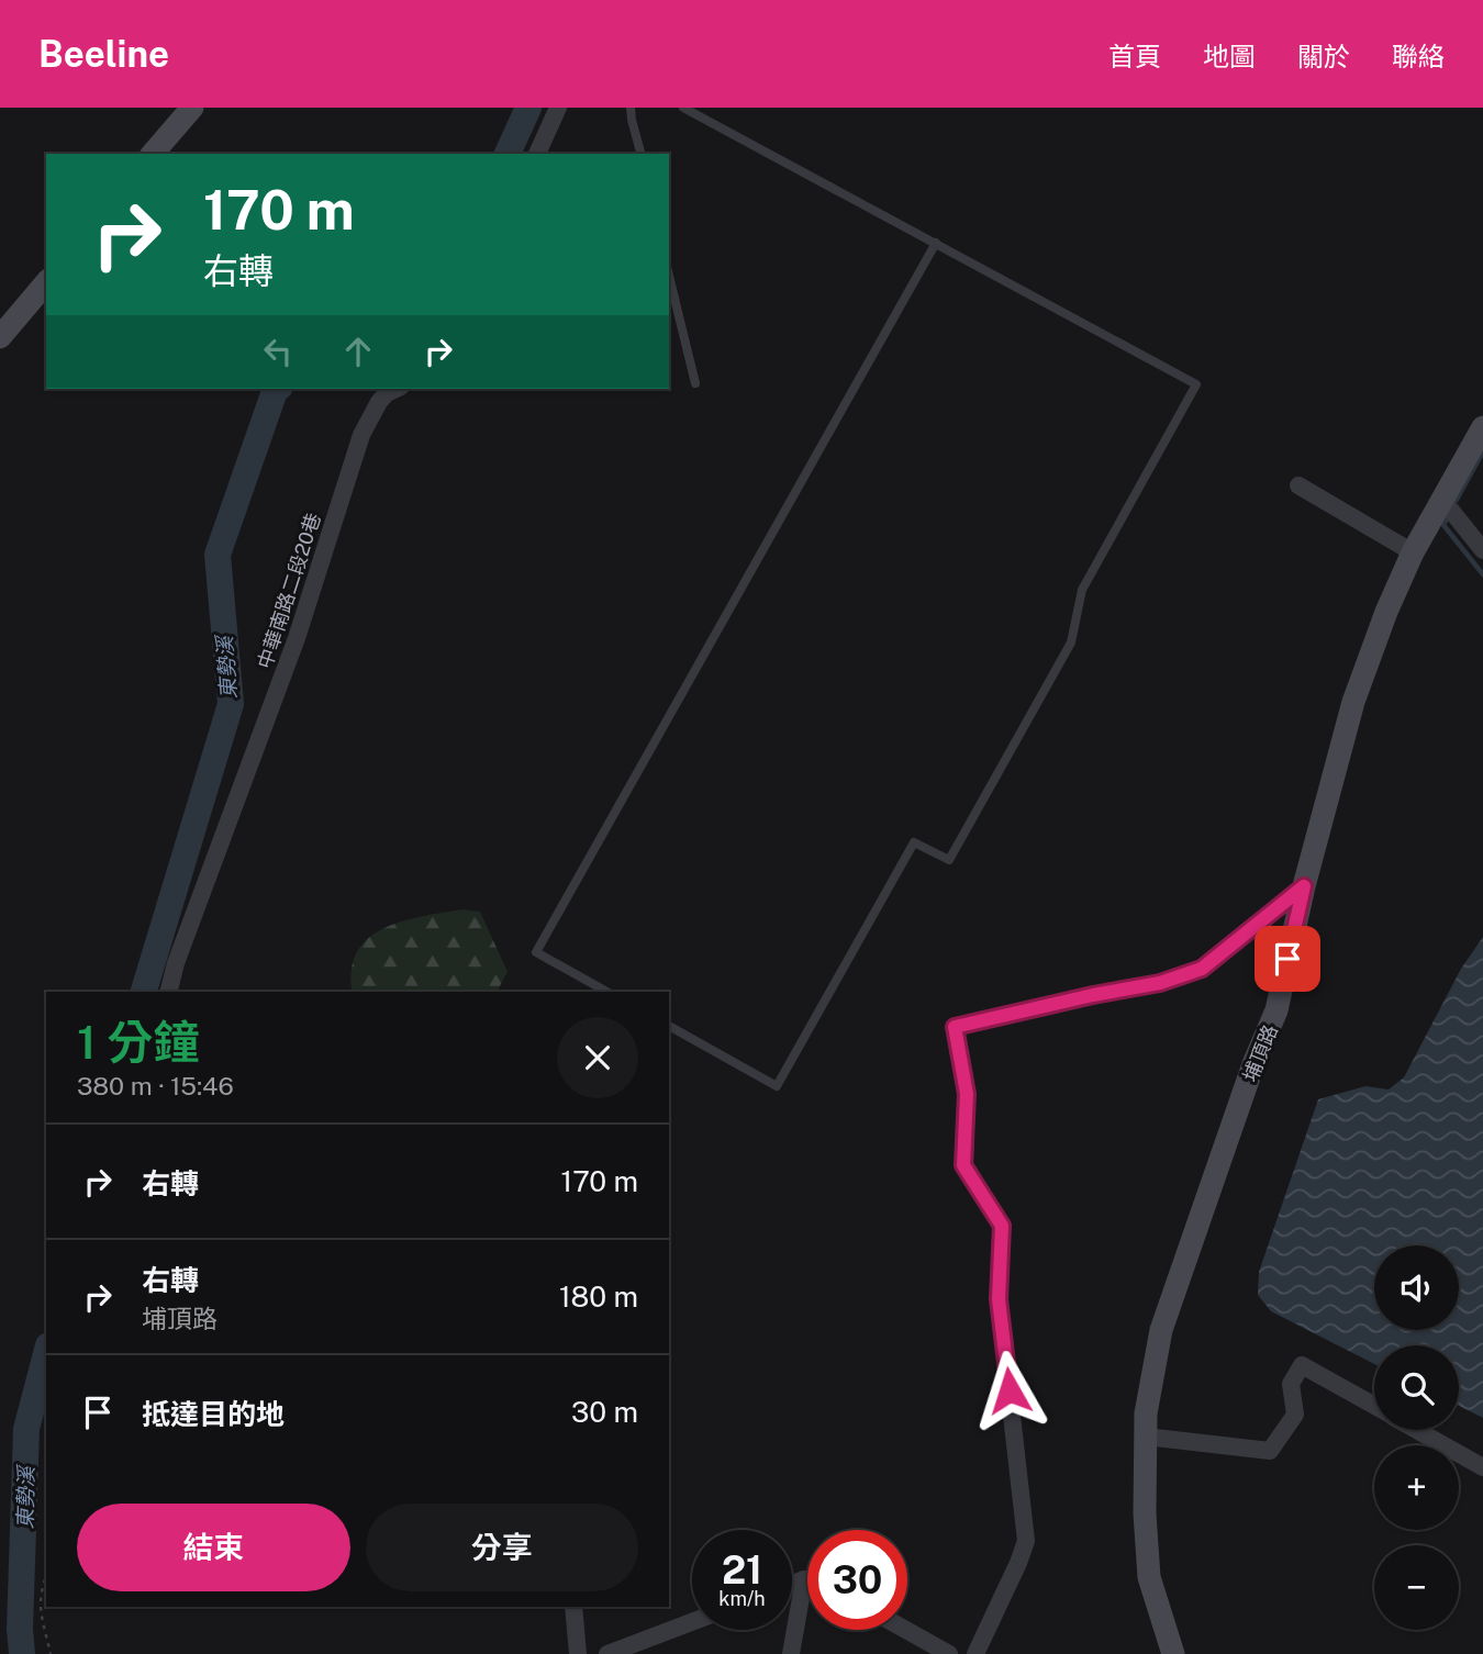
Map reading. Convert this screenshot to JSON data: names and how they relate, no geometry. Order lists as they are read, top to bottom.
{
  "streets": {
    "street": ["中華南路二段20巷", "埔頂路"]
  },
  "water": ["東勢溪"],
  "page": {
    "header": "Beeline",
    "nav": [
      "首頁",
      "地圖",
      "關於",
      "聯絡"
    ],
    "turn": ["170 m", "右轉"],
    "heading": ["1 分鐘", "380 m · 15:46"],
    "list": [
      {
        "name": "右轉",
        "value": "170 m"
      },
      {
        "name": "右轉",
        "note": "埔頂路",
        "value": "180 m"
      },
      {
        "name": "抵達目的地",
        "value": "30 m"
      }
    ],
    "map_buttons": ["+", "−"],
    "buttons": ["結束", "分享"],
    "speed": "21 km/h",
    "limit": "30"
  }
}
